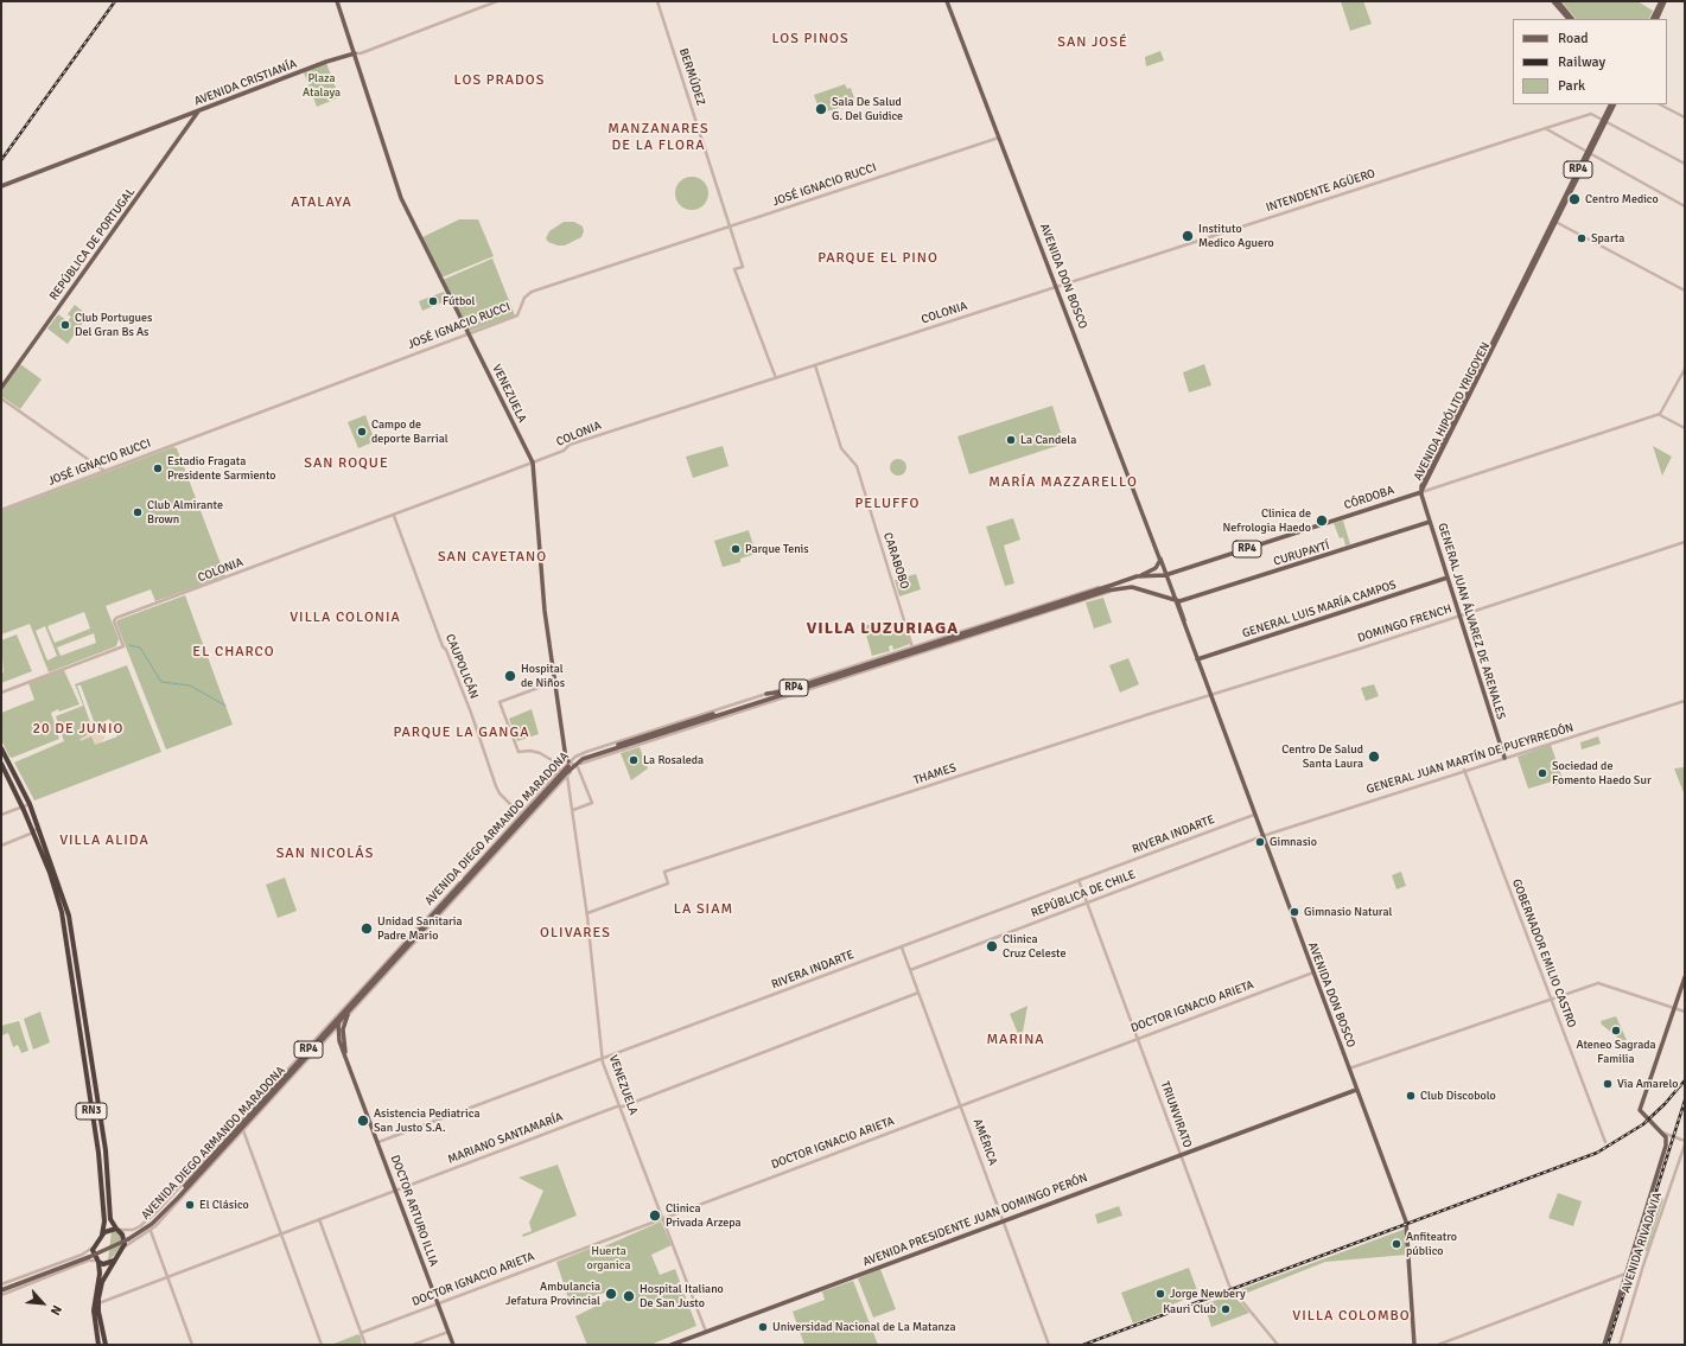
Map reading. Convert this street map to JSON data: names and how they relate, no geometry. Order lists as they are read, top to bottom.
{
  "streets": {
    "highway": ["RN3"],
    "main road": [
      "AVENIDA CRISTIANÍA",
      "RP4",
      "REPÚBLICA DE PORTUGAL",
      "AVENIDA DON BOSCO",
      "VENEZUELA",
      "AVENIDA HIPÓLITO YRIGOYEN",
      "CÓRDOBA",
      "CURUPAYTÍ",
      "GENERAL LUIS MARÍA CAMPOS",
      "GENERAL JUAN ÁLVAREZ DE ARENALES",
      "AVENIDA DIEGO ARMANDO MARADONA",
      "DOCTOR ARTURO ILLIA",
      "AVENIDA PRESIDENTE JUAN DOMINGO PERÓN",
      "AVENIDA RIVADAVIA"
    ],
    "street": [
      "BERMÚDEZ",
      "JOSÉ IGNACIO RUCCI",
      "INTENDENTE AGÜERO",
      "COLONIA",
      "CARABOBO",
      "DOMINGO FRENCH",
      "CAUPOLICÁN",
      "GENERAL JUAN MARTÍN DE PUEYRREDÓN",
      "THAMES",
      "RIVERA INDARTE",
      "REPÚBLICA DE CHILE",
      "GOBERNADOR EMILIO CASTRO",
      "DOCTOR IGNACIO ARIETA",
      "TRIUNVIRATO",
      "MARIANO SANTAMARÍA",
      "AMÉRICA"
    ]
  },
  "crossings": [
    ["BERMÚDEZ", "JOSÉ IGNACIO RUCCI"],
    ["BERMÚDEZ", "COLONIA"],
    ["AVENIDA CRISTIANÍA", "REPÚBLICA DE PORTUGAL"],
    ["AVENIDA CRISTIANÍA", "VENEZUELA"],
    ["JOSÉ IGNACIO RUCCI", "AVENIDA DON BOSCO"],
    ["JOSÉ IGNACIO RUCCI", "VENEZUELA"],
    ["INTENDENTE AGÜERO", "AVENIDA DON BOSCO"],
    ["INTENDENTE AGÜERO", "COLONIA"],
    ["INTENDENTE AGÜERO", "AVENIDA HIPÓLITO YRIGOYEN"],
    ["AVENIDA DON BOSCO", "COLONIA"],
    ["AVENIDA DON BOSCO", "CÓRDOBA"],
    ["AVENIDA DON BOSCO", "CURUPAYTÍ"],
    ["AVENIDA DON BOSCO", "GENERAL LUIS MARÍA CAMPOS"],
    ["AVENIDA DON BOSCO", "DOMINGO FRENCH"],
    ["AVENIDA DON BOSCO", "GENERAL JUAN MARTÍN DE PUEYRREDÓN"],
    ["AVENIDA DON BOSCO", "THAMES"],
    ["AVENIDA DON BOSCO", "AVENIDA DIEGO ARMANDO MARADONA"],
    ["AVENIDA DON BOSCO", "RIVERA INDARTE"],
    ["AVENIDA DON BOSCO", "REPÚBLICA DE CHILE"],
    ["AVENIDA DON BOSCO", "DOCTOR IGNACIO ARIETA"],
    ["AVENIDA DON BOSCO", "AVENIDA PRESIDENTE JUAN DOMINGO PERÓN"],
    ["COLONIA", "VENEZUELA"],
    ["COLONIA", "CARABOBO"],
    ["COLONIA", "CAUPOLICÁN"],
    ["VENEZUELA", "THAMES"],
    ["VENEZUELA", "AVENIDA DIEGO ARMANDO MARADONA"],
    ["VENEZUELA", "RIVERA INDARTE"],
    ["VENEZUELA", "DOCTOR IGNACIO ARIETA"],
    ["VENEZUELA", "MARIANO SANTAMARÍA"],
    ["VENEZUELA", "AVENIDA PRESIDENTE JUAN DOMINGO PERÓN"],
    ["AVENIDA HIPÓLITO YRIGOYEN", "CÓRDOBA"],
    ["AVENIDA HIPÓLITO YRIGOYEN", "GENERAL JUAN ÁLVAREZ DE ARENALES"],
    ["CÓRDOBA", "GENERAL JUAN ÁLVAREZ DE ARENALES"],
    ["CÓRDOBA", "AVENIDA DIEGO ARMANDO MARADONA"],
    ["CURUPAYTÍ", "GENERAL JUAN ÁLVAREZ DE ARENALES"],
    ["CURUPAYTÍ", "AVENIDA DIEGO ARMANDO MARADONA"],
    ["CARABOBO", "AVENIDA DIEGO ARMANDO MARADONA"],
    ["GENERAL LUIS MARÍA CAMPOS", "GENERAL JUAN ÁLVAREZ DE ARENALES"],
    ["GENERAL JUAN ÁLVAREZ DE ARENALES", "DOMINGO FRENCH"],
    ["GENERAL JUAN ÁLVAREZ DE ARENALES", "GENERAL JUAN MARTÍN DE PUEYRREDÓN"],
    ["DOMINGO FRENCH", "THAMES"],
    ["CAUPOLICÁN", "AVENIDA DIEGO ARMANDO MARADONA"],
    ["GENERAL JUAN MARTÍN DE PUEYRREDÓN", "REPÚBLICA DE CHILE"],
    ["GENERAL JUAN MARTÍN DE PUEYRREDÓN", "GOBERNADOR EMILIO CASTRO"],
    ["AVENIDA DIEGO ARMANDO MARADONA", "RN3"],
    ["AVENIDA DIEGO ARMANDO MARADONA", "DOCTOR ARTURO ILLIA"],
    ["RIVERA INDARTE", "TRIUNVIRATO"],
    ["RIVERA INDARTE", "AMÉRICA"],
    ["RIVERA INDARTE", "DOCTOR ARTURO ILLIA"],
    ["REPÚBLICA DE CHILE", "TRIUNVIRATO"],
    ["REPÚBLICA DE CHILE", "AMÉRICA"],
    ["DOCTOR IGNACIO ARIETA", "TRIUNVIRATO"],
    ["DOCTOR IGNACIO ARIETA", "AMÉRICA"],
    ["DOCTOR IGNACIO ARIETA", "DOCTOR ARTURO ILLIA"],
    ["TRIUNVIRATO", "AVENIDA PRESIDENTE JUAN DOMINGO PERÓN"],
    ["MARIANO SANTAMARÍA", "AMÉRICA"],
    ["MARIANO SANTAMARÍA", "DOCTOR ARTURO ILLIA"],
    ["AMÉRICA", "AVENIDA PRESIDENTE JUAN DOMINGO PERÓN"]
  ],
  "districts": [
    "LOS PINOS",
    "SAN JOSÉ",
    "LOS PRADOS",
    "MANZANARES DE LA FLORA",
    "ATALAYA",
    "PARQUE EL PINO",
    "SAN ROQUE",
    "MARÍA MAZZARELLO",
    "PELUFFO",
    "SAN CAYETANO",
    "VILLA COLONIA",
    "VILLA LUZURIAGA",
    "EL CHARCO",
    "20 DE JUNIO",
    "PARQUE LA GANGA",
    "VILLA ALIDA",
    "SAN NICOLÁS",
    "LA SIAM",
    "OLIVARES",
    "MARINA",
    "VILLA COLOMBO"
  ],
  "parks": ["Plaza Atalaya", "Huerta organica"],
  "places": [
    "Sala De Salud G. Del Guidice",
    "Centro Medico",
    "Instituto Medico Aguero",
    "Sparta",
    "Fútbol",
    "Club Portugues Del Gran Bs As",
    "Campo de deporte Barrial",
    "La Candela",
    "Estadio Fragata Presidente Sarmiento",
    "Club Almirante Brown",
    "Clinica de Nefrologia Haedo",
    "Parque Tenis",
    "Hospital de Niños",
    "Centro De Salud Santa Laura",
    "La Rosaleda",
    "Sociedad de Fomento Haedo Sur",
    "Gimnasio",
    "Gimnasio Natural",
    "Unidad Sanitaria Padre Mario",
    "Clinica Cruz Celeste",
    "Ateneo Sagrada Familia",
    "Via Amarelo",
    "Club Discobolo",
    "Asistencia Pediatrica San Justo S.A.",
    "El Clásico",
    "Clinica Privada Arzepa",
    "Anfiteatro público",
    "Ambulancia Jefatura Provincial",
    "Jorge Newbery",
    "Hospital Italiano De San Justo",
    "Kauri Club",
    "Universidad Nacional de La Matanza"
  ],
  "legend": ["Road", "Railway", "Park"],
  "north": "bottom right"
}
